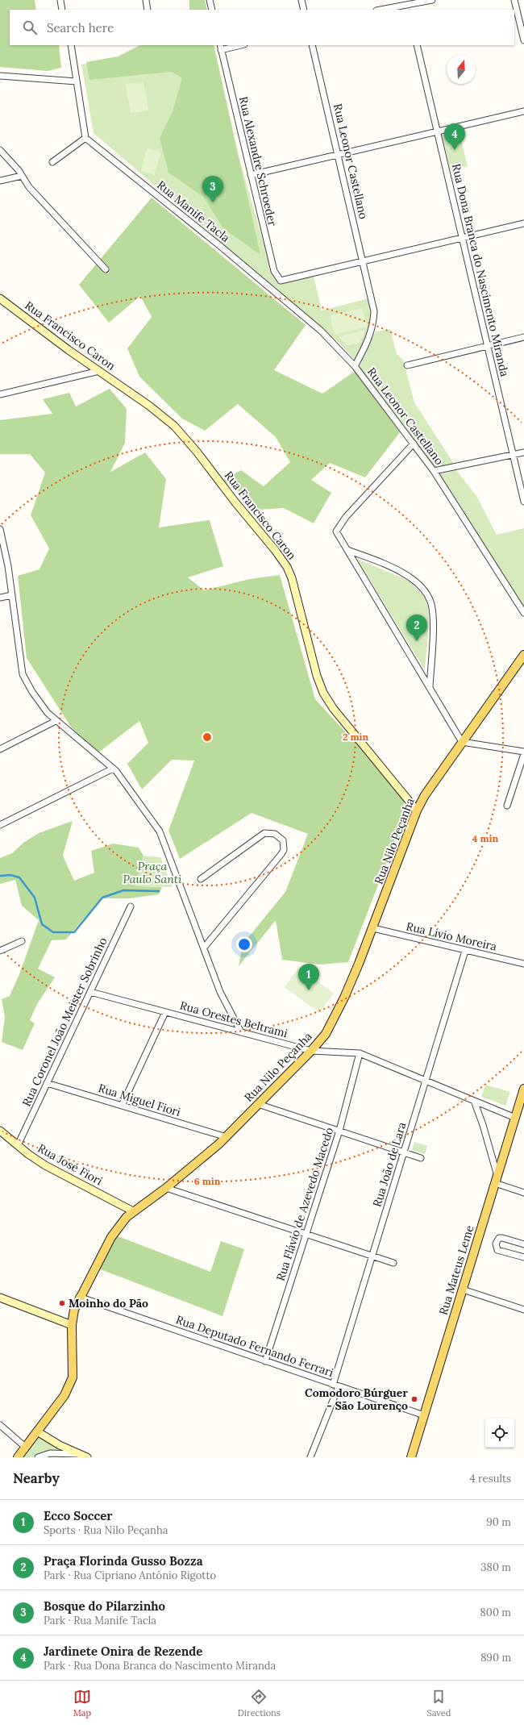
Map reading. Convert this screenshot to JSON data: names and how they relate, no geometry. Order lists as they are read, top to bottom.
{
  "streets": {
    "main road": ["Rua Nilo Peçanha", "Rua Mateus Leme"],
    "street": [
      "Rua Alexandre Schroeder",
      "Rua Leonor Castellano",
      "Rua Manife Tacla",
      "Rua Dona Branca do Nascimento Miranda",
      "Rua Francisco Caron",
      "Rua Lívio Moreira",
      "Rua Orestes Beltrami",
      "Rua Coronel João Meister Sobrinho",
      "Rua Miguel Fiori",
      "Rua José Fiori",
      "Rua João de Lara",
      "Rua Flávio de Azevedo Macedo",
      "Rua Deputado Fernando Ferrari"
    ]
  },
  "crossings": [
    ["Rua Alexandre Schroeder", "Rua Leonor Castellano"],
    ["Rua Leonor Castellano", "Rua Manife Tacla"],
    ["Rua Francisco Caron", "Rua Nilo Peçanha"],
    ["Rua Nilo Peçanha", "Rua Lívio Moreira"],
    ["Rua Nilo Peçanha", "Rua Orestes Beltrami"],
    ["Rua Nilo Peçanha", "Rua Miguel Fiori"],
    ["Rua Nilo Peçanha", "Rua José Fiori"],
    ["Rua Nilo Peçanha", "Rua Deputado Fernando Ferrari"],
    ["Rua Lívio Moreira", "Rua João de Lara"],
    ["Rua Orestes Beltrami", "Rua Coronel João Meister Sobrinho"],
    ["Rua Orestes Beltrami", "Rua João de Lara"],
    ["Rua Orestes Beltrami", "Rua Flávio de Azevedo Macedo"],
    ["Rua Orestes Beltrami", "Rua Mateus Leme"],
    ["Rua Coronel João Meister Sobrinho", "Rua Miguel Fiori"],
    ["Rua Coronel João Meister Sobrinho", "Rua José Fiori"],
    ["Rua João de Lara", "Rua Deputado Fernando Ferrari"],
    ["Rua Flávio de Azevedo Macedo", "Rua Deputado Fernando Ferrari"],
    ["Rua Mateus Leme", "Rua Deputado Fernando Ferrari"]
  ],
  "parks": ["Praça Paulo Santi"],
  "places": ["Moinho do Pão", "Comodoro Búrguer - São Lourenço"],
  "north": "top",
  "page": {
    "search": "Search here",
    "pins": [
      "4",
      "3",
      "2",
      "1"
    ],
    "heading": ["Nearby", "4 results"],
    "list": [
      {
        "mark": "1",
        "name": "Ecco Soccer",
        "note": "Sports · Rua Nilo Peçanha",
        "value": "90 m"
      },
      {
        "mark": "2",
        "name": "Praça Florinda Gusso Bozza",
        "note": "Park · Rua Cipriano Antônio Rigotto",
        "value": "380 m"
      },
      {
        "mark": "3",
        "name": "Bosque do Pilarzinho",
        "note": "Park · Rua Manife Tacla",
        "value": "800 m"
      },
      {
        "mark": "4",
        "name": "Jardinete Onira de Rezende",
        "note": "Park · Rua Dona Branca do Nascimento Miranda",
        "value": "890 m"
      }
    ],
    "nav": ["Map", "Directions", "Saved"]
  },
  "rings": ["2 min", "4 min", "6 min"]
}
